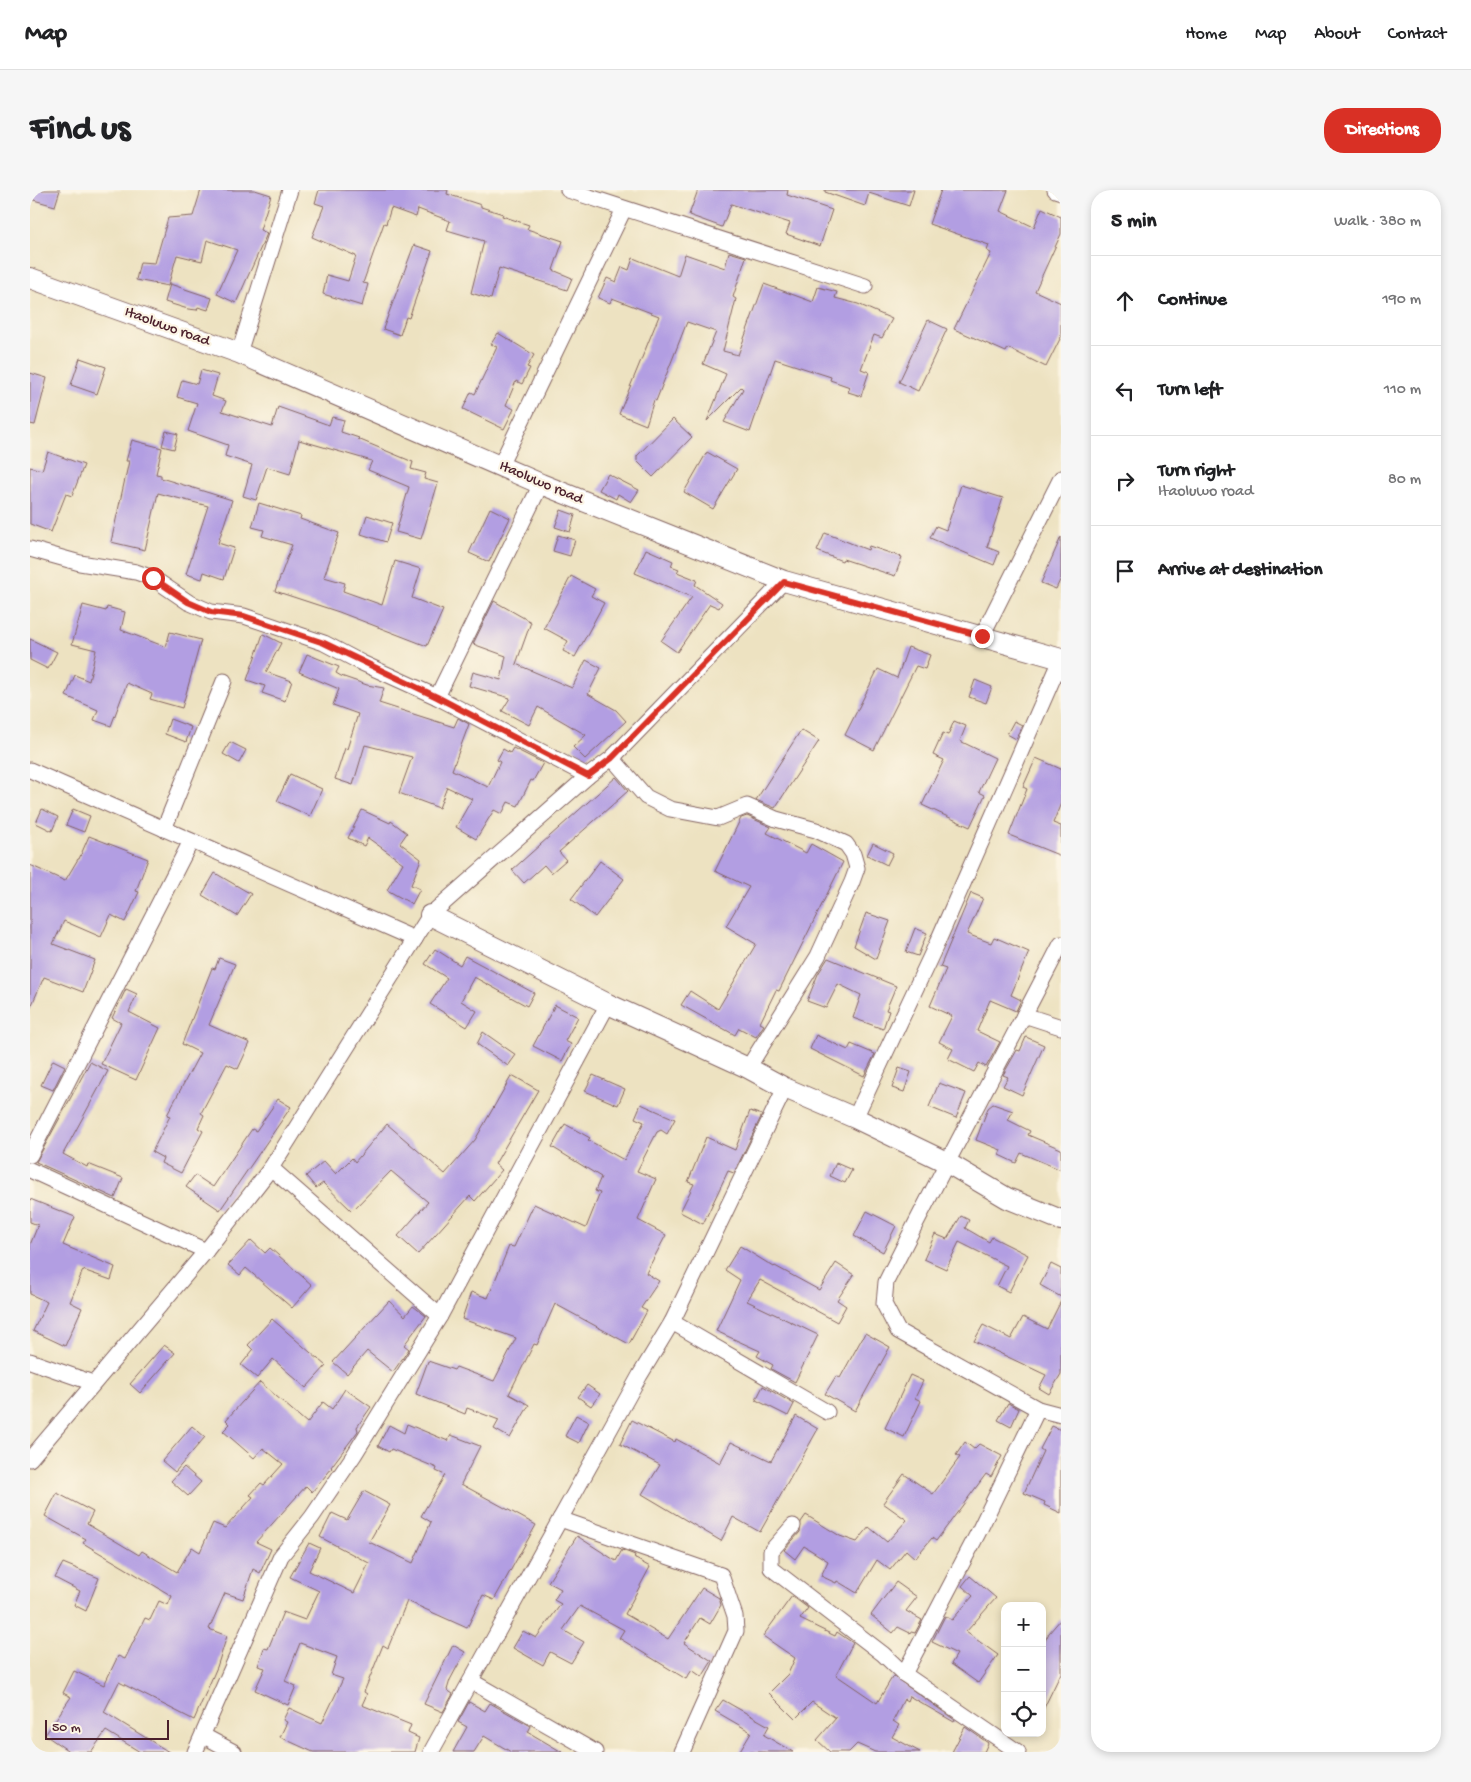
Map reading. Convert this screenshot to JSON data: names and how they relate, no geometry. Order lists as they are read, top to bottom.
{
  "streets": {
    "street": ["Itaoluwo road"]
  },
  "scale_bar": "50 m",
  "page": {
    "header": "Map",
    "nav": [
      "Home",
      "Map",
      "About",
      "Contact"
    ],
    "buttons": "Directions",
    "title": "Find us",
    "heading": ["5 min", "Walk · 380 m"],
    "list": [
      ["Continue", "190 m"],
      ["Turn left", "110 m"],
      ["Turn right", "Itaoluwo road", "80 m"],
      "Arrive at destination"
    ],
    "map_buttons": ["+", "−"],
    "scale": "50 m"
  }
}
